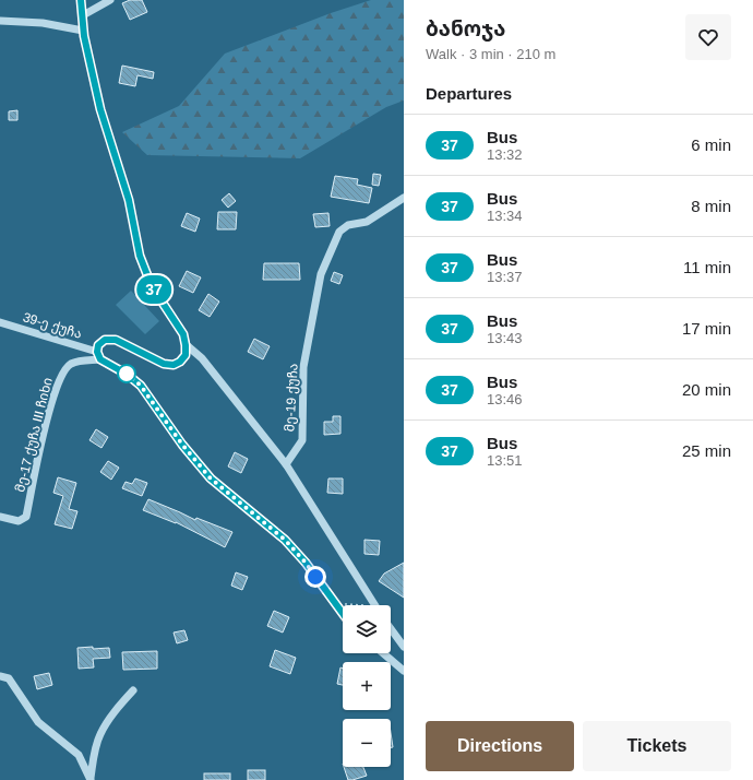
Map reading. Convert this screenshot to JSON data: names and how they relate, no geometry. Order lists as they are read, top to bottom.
{
  "streets": {
    "street": ["39-ე ქუჩა", "მე-19 ქუჩა", "მე-17 ქუჩა III ჩიხი"]
  },
  "crossings": [
    ["39-ე ქუჩა", "მე-17 ქუჩა III ჩიხი"]
  ],
  "lines": ["bus line 37"],
  "page": {
    "on_map": "37",
    "heading": [
      ["ბანოჯა", "Walk · 3 min · 210 m"],
      "Departures"
    ],
    "list": [
      {
        "mark": "37",
        "name": "Bus",
        "note": "13:32",
        "value": "6 min"
      },
      {
        "mark": "37",
        "name": "Bus",
        "note": "13:34",
        "value": "8 min"
      },
      {
        "mark": "37",
        "name": "Bus",
        "note": "13:37",
        "value": "11 min"
      },
      {
        "mark": "37",
        "name": "Bus",
        "note": "13:43",
        "value": "17 min"
      },
      {
        "mark": "37",
        "name": "Bus",
        "note": "13:46",
        "value": "20 min"
      },
      {
        "mark": "37",
        "name": "Bus",
        "note": "13:51",
        "value": "25 min"
      }
    ],
    "map_buttons": ["+", "−"],
    "buttons": ["Directions", "Tickets"]
  }
}
